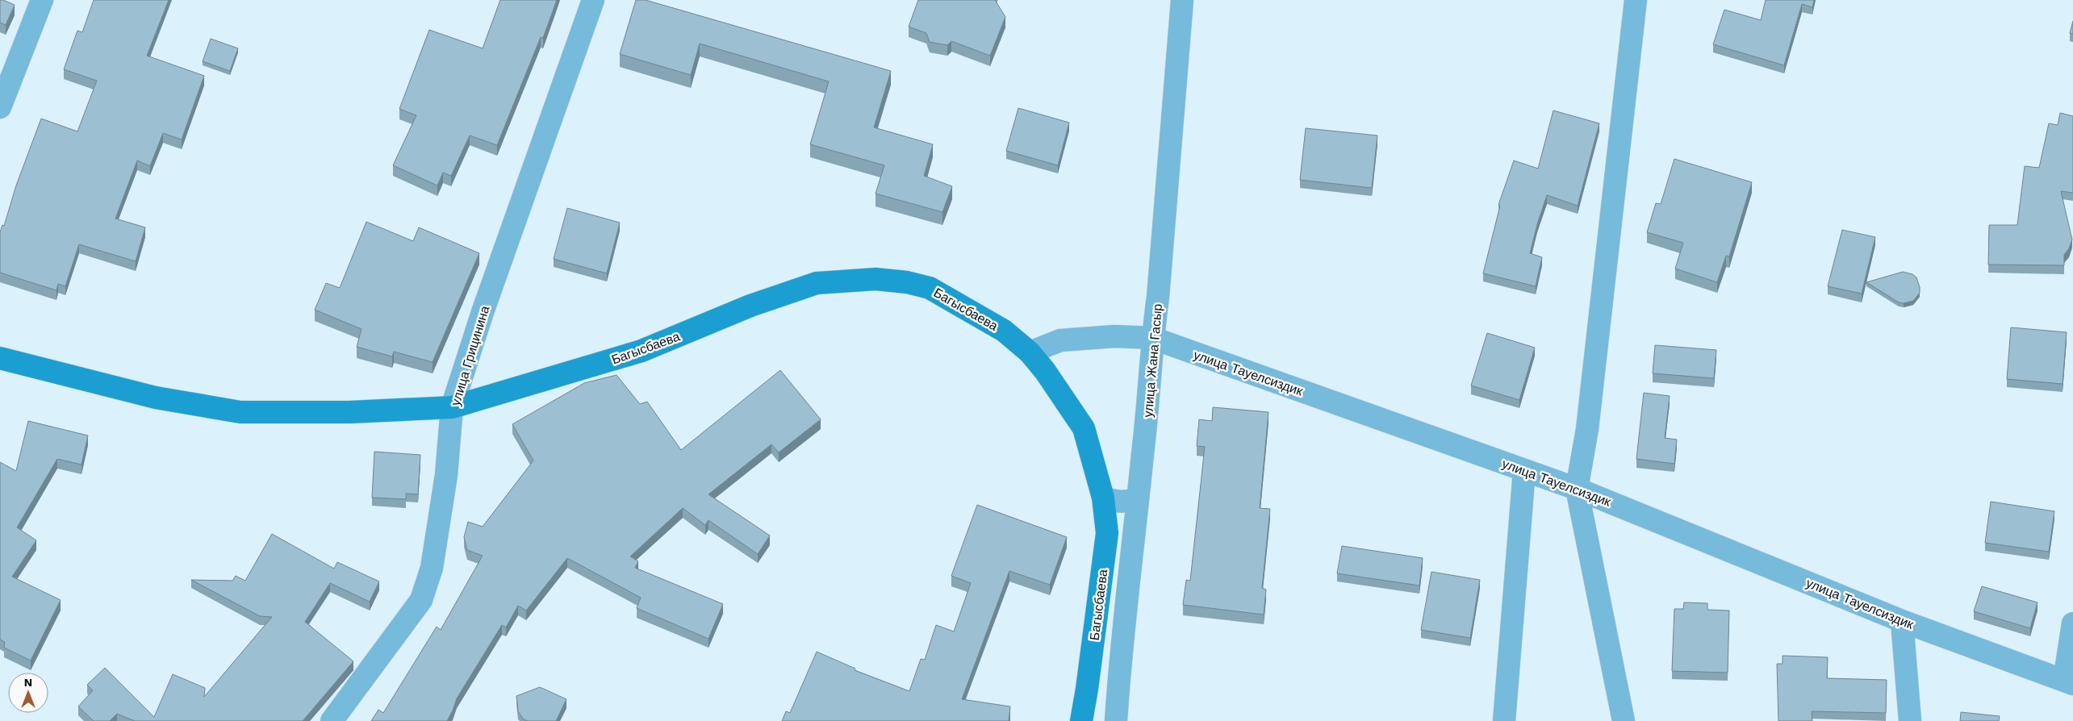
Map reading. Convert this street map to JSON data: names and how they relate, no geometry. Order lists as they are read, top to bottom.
{
  "streets": {
    "street": [
      "Багысбаева",
      "улица Грицинина",
      "улица Жана Гасыр",
      "улица Тауелсиздик"
    ]
  },
  "crossings": [
    ["Багысбаева", "улица Грицинина"],
    ["Багысбаева", "улица Тауелсиздик"],
    ["улица Жана Гасыр", "улица Тауелсиздик"]
  ],
  "north": "top"
}
